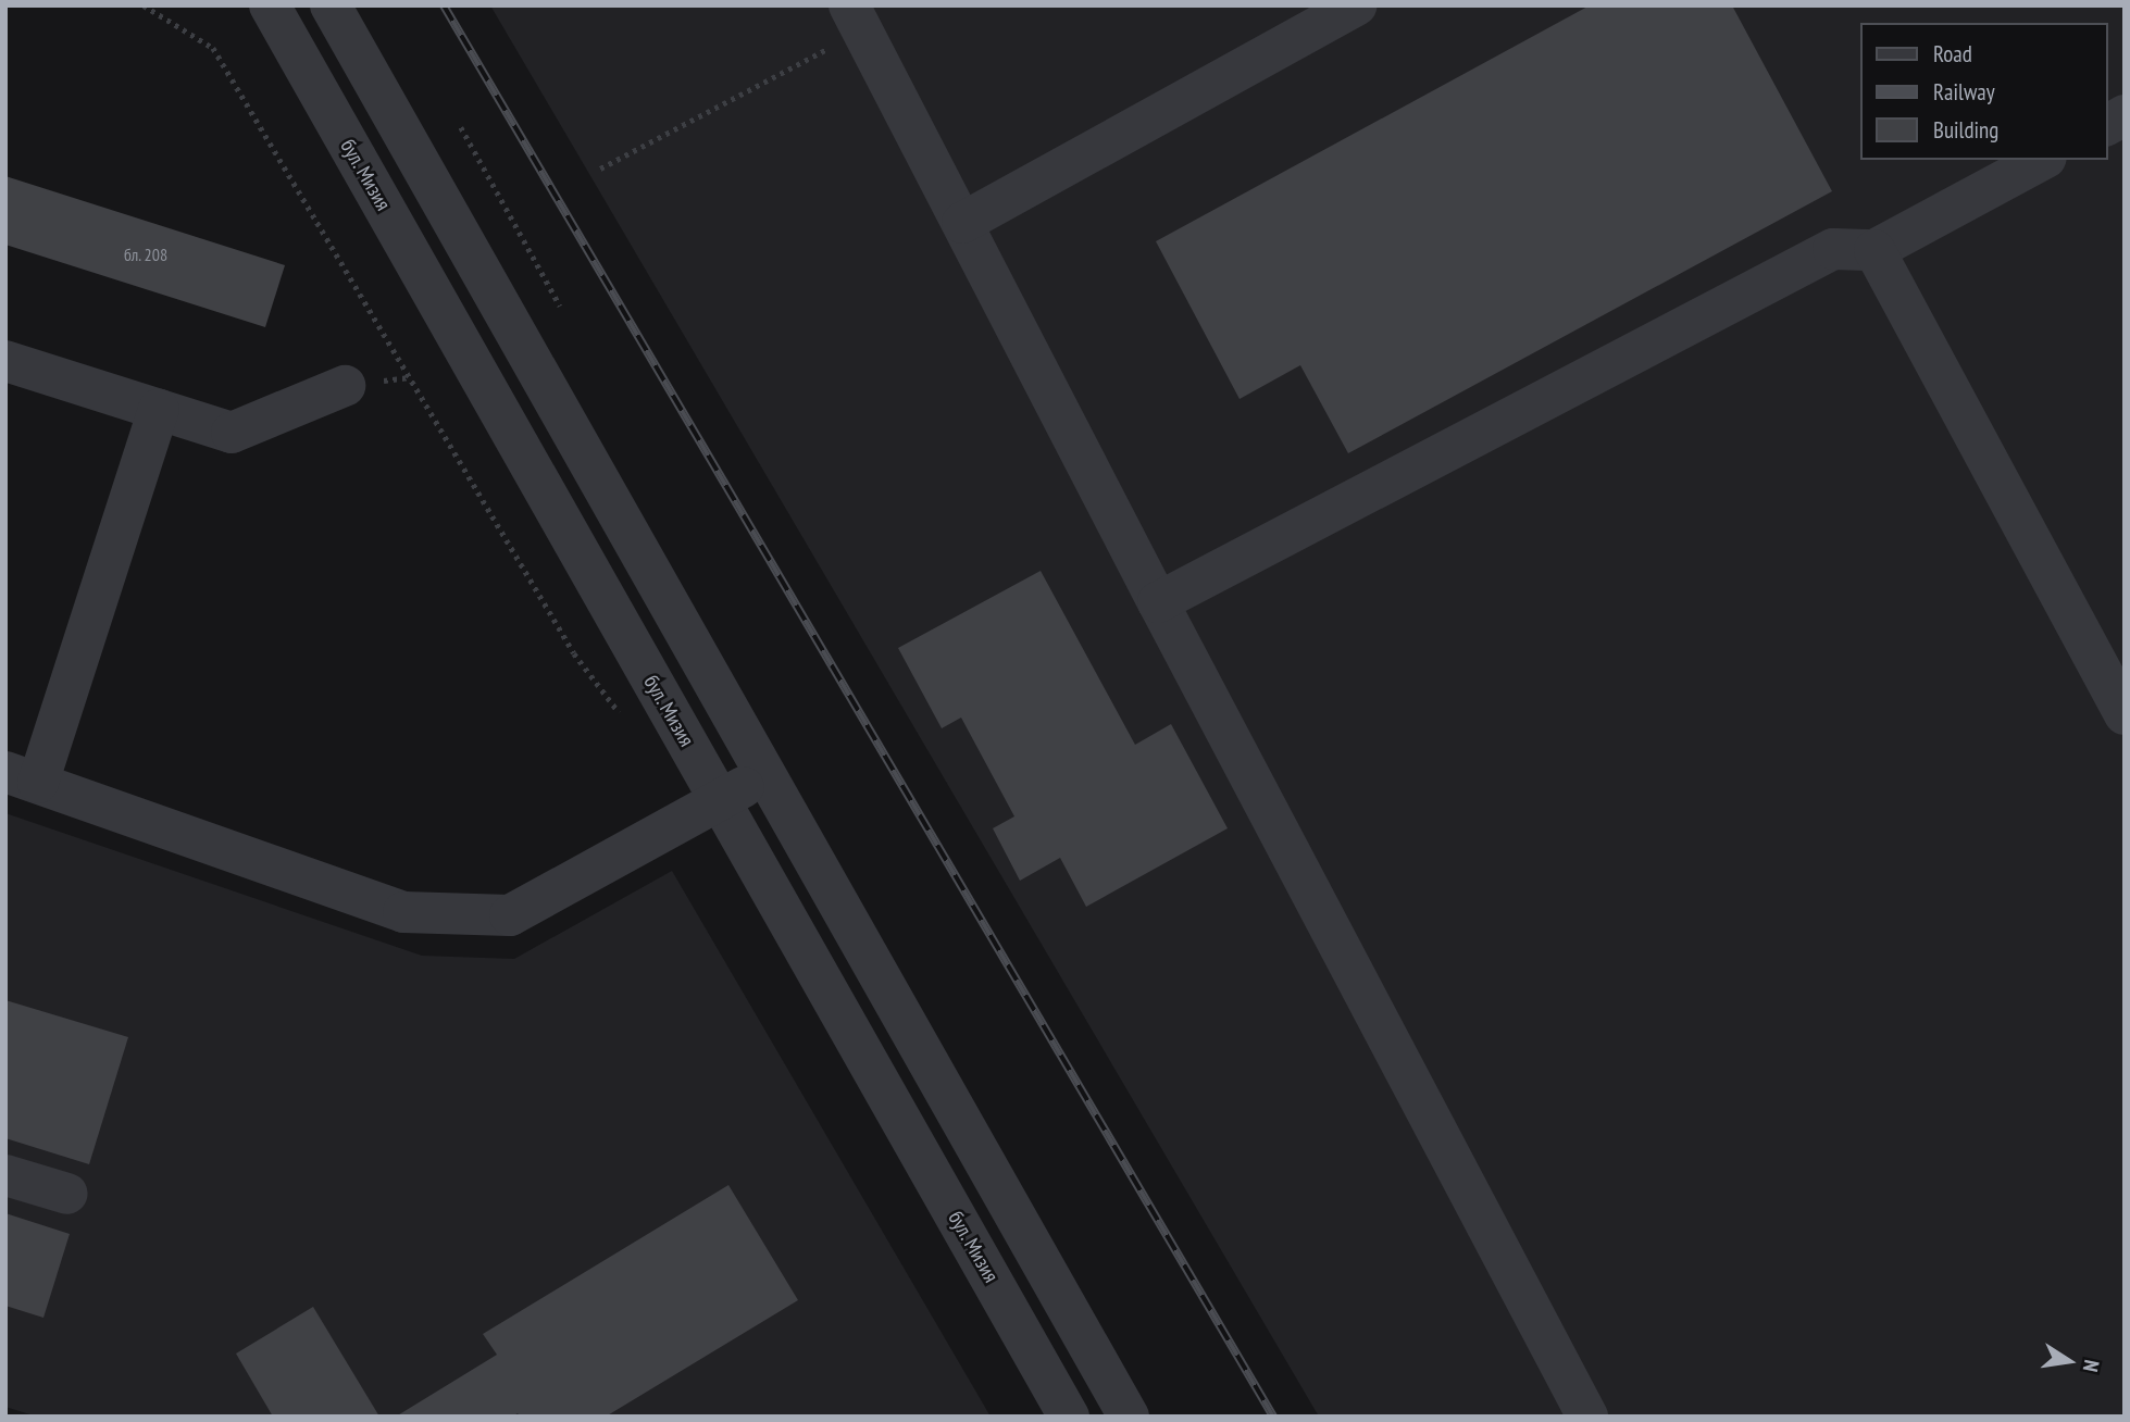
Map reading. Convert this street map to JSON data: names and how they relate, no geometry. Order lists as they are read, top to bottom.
{
  "streets": {
    "street": ["бул. Мизия"]
  },
  "house_numbers": ["бл. 208"],
  "legend": ["Road", "Railway", "Building"],
  "north": "right"
}
